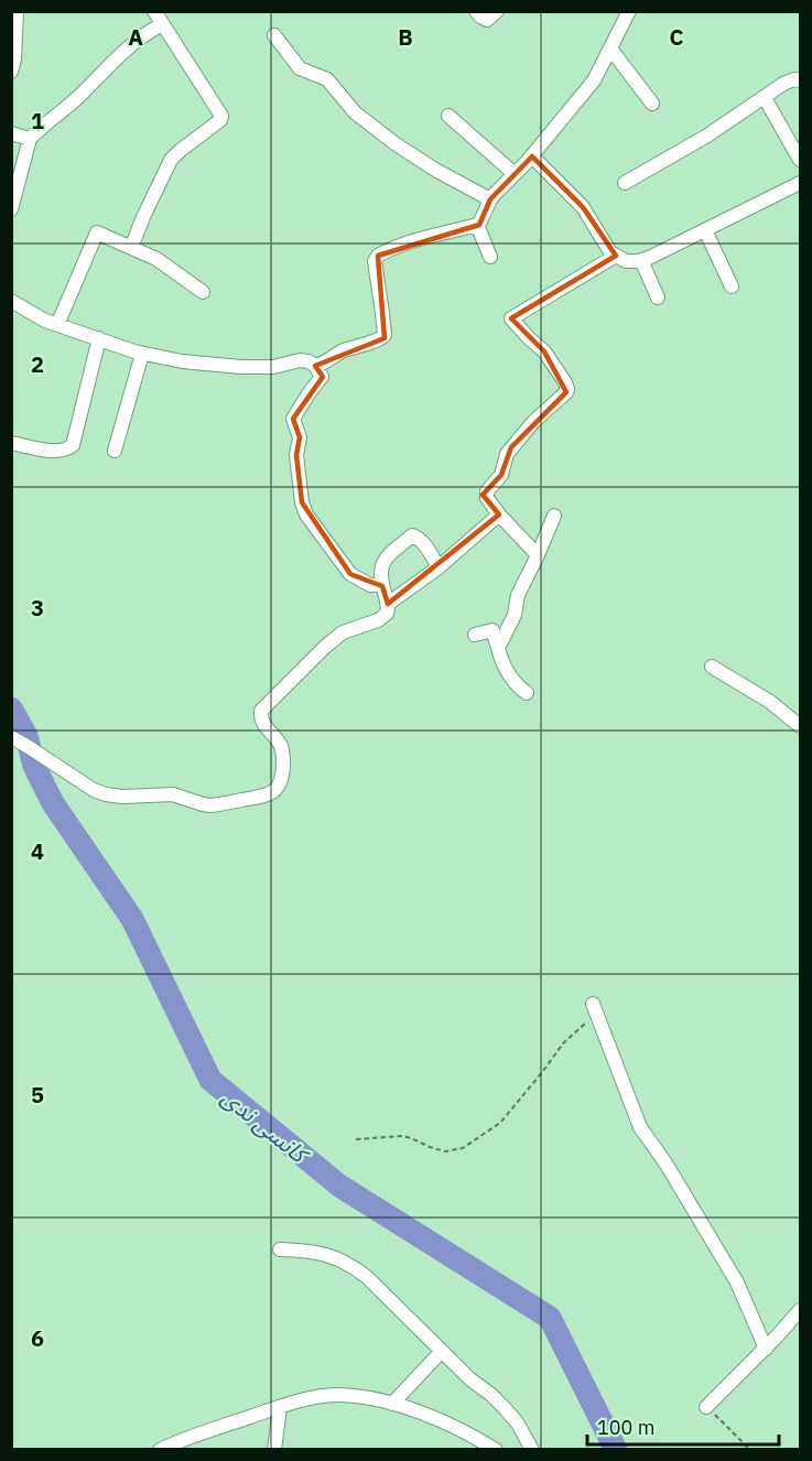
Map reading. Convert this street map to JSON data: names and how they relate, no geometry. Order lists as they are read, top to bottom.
{
  "water": ["کانسی ندی"],
  "scale_bar": "100 m",
  "grid": {
    "columns": ["A", "B", "C"],
    "rows": [
      "1",
      "2",
      "3",
      "4",
      "5",
      "6"
    ]
  }
}
